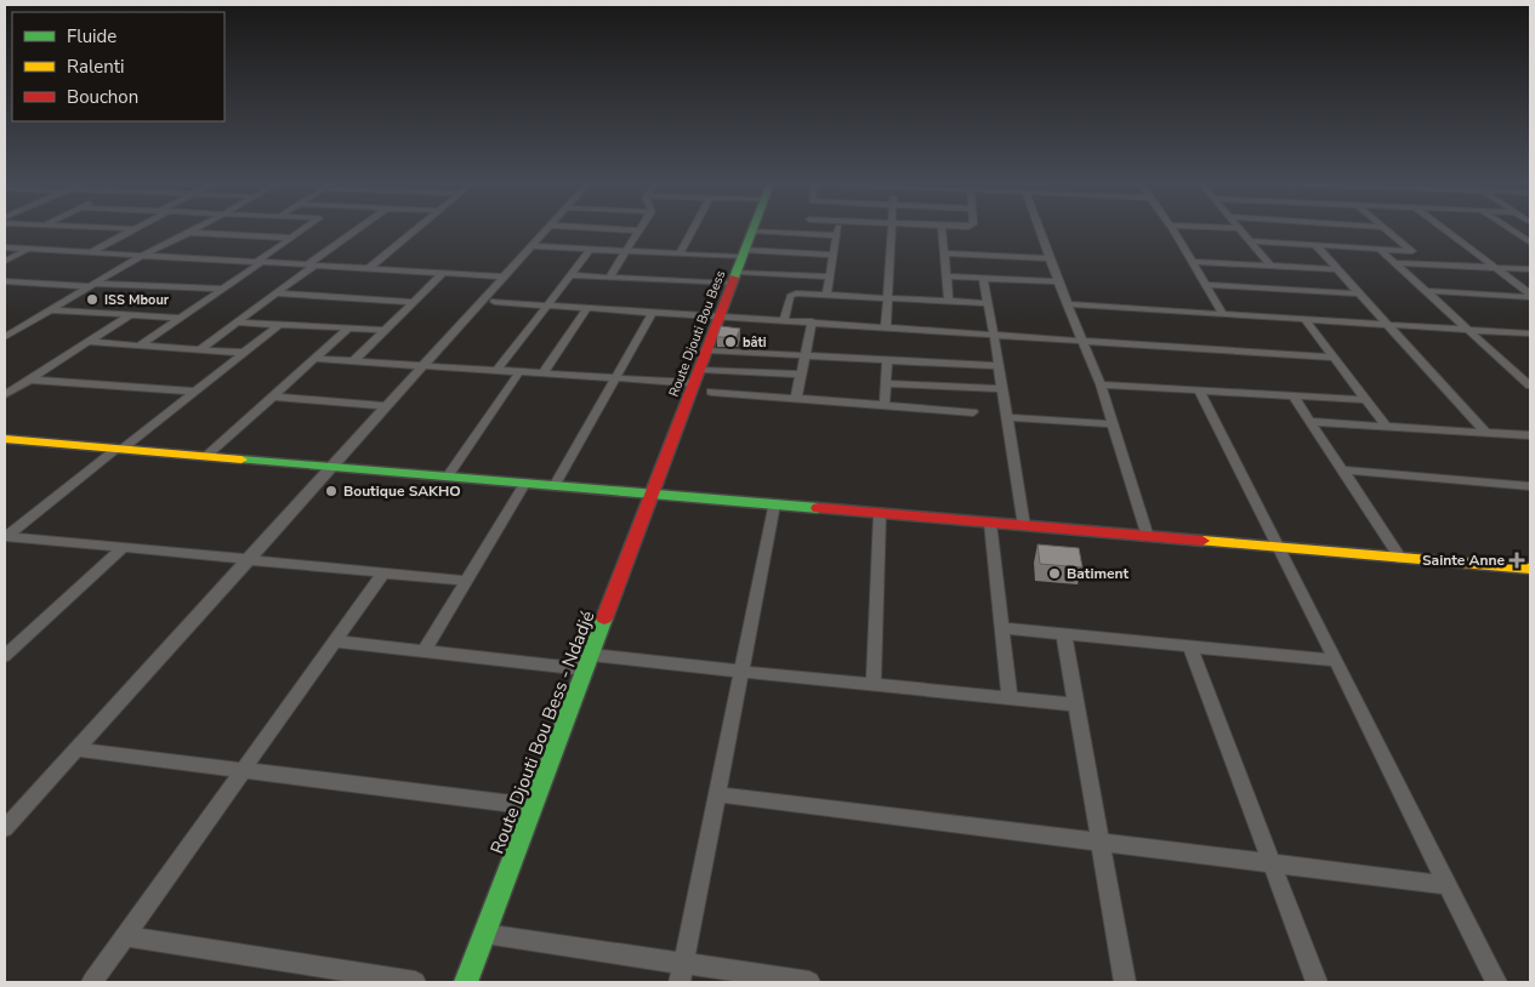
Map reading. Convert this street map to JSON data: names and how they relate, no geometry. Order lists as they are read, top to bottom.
{
  "streets": {
    "main road": ["Route Djouti Bou Bess", "Route Djouti Bou Bess - Ndadjé"]
  },
  "crossings": [
    ["Route Djouti Bou Bess", "Route Djouti Bou Bess - Ndadjé"]
  ],
  "places": {
    "other": [
      "ISS Mbour",
      "bâti",
      "Boutique SAKHO",
      "Batiment"
    ],
    "health": ["Sainte Anne"]
  },
  "legend": ["Fluide", "Ralenti", "Bouchon"]
}
